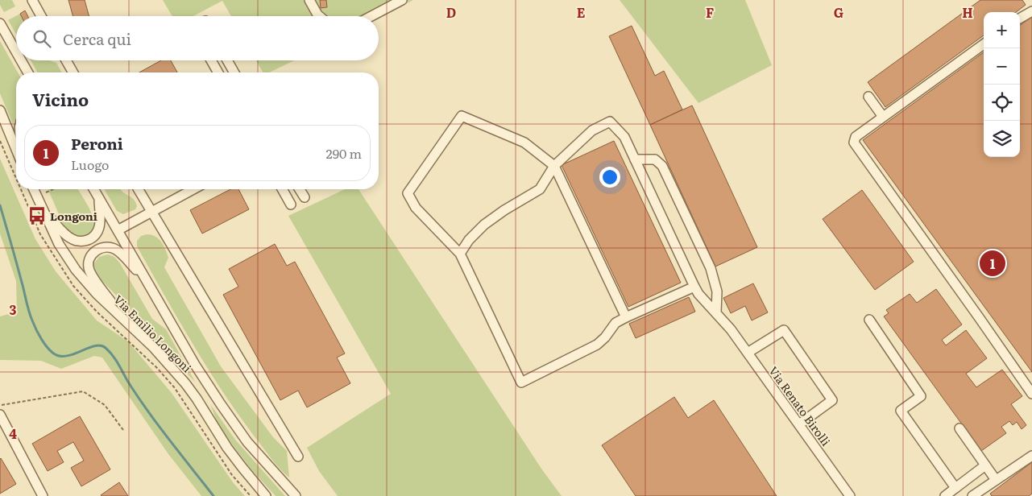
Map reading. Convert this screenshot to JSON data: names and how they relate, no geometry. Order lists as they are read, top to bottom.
{
  "streets": {
    "street": ["Via Emilio Longoni", "Via Renato Birolli"]
  },
  "places": {
    "bus stop": ["Longoni"]
  },
  "page": {
    "map_buttons": ["+", "−"],
    "search": "Cerca qui",
    "heading": "Vicino",
    "list": [
      {
        "mark": "1",
        "name": "Peroni",
        "note": "Luogo",
        "value": "290 m"
      }
    ],
    "pins": "1"
  },
  "grid": {
    "columns": [
      "D",
      "E",
      "F",
      "G",
      "H"
    ],
    "rows": ["3", "4"]
  }
}
